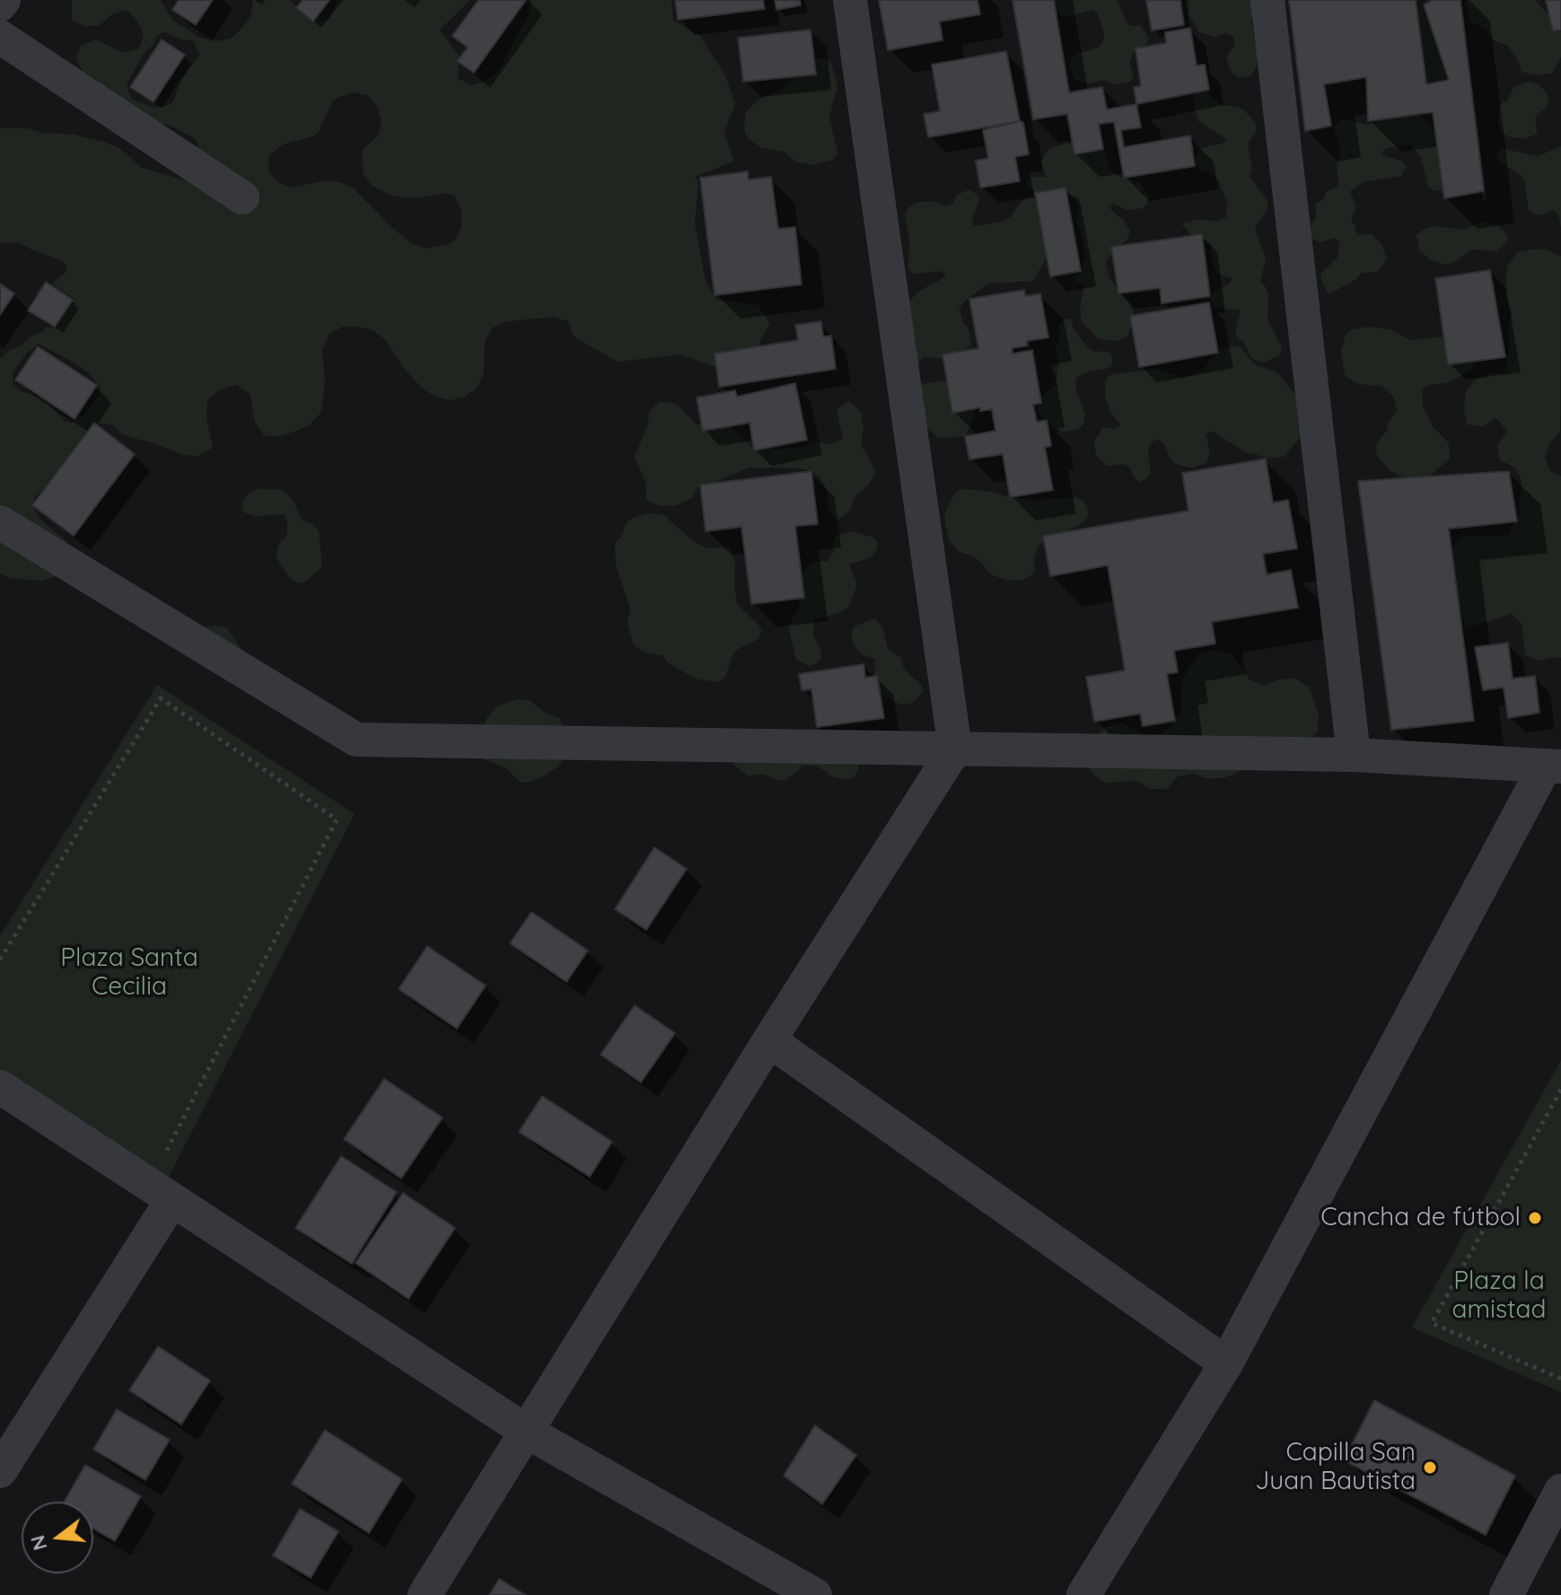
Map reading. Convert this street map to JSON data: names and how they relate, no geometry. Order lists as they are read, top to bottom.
{
  "parks": ["Plaza Santa Cecilia", "Plaza la amistad"],
  "places": ["Cancha de fútbol", "Capilla San Juan Bautista"],
  "north": "left"
}
